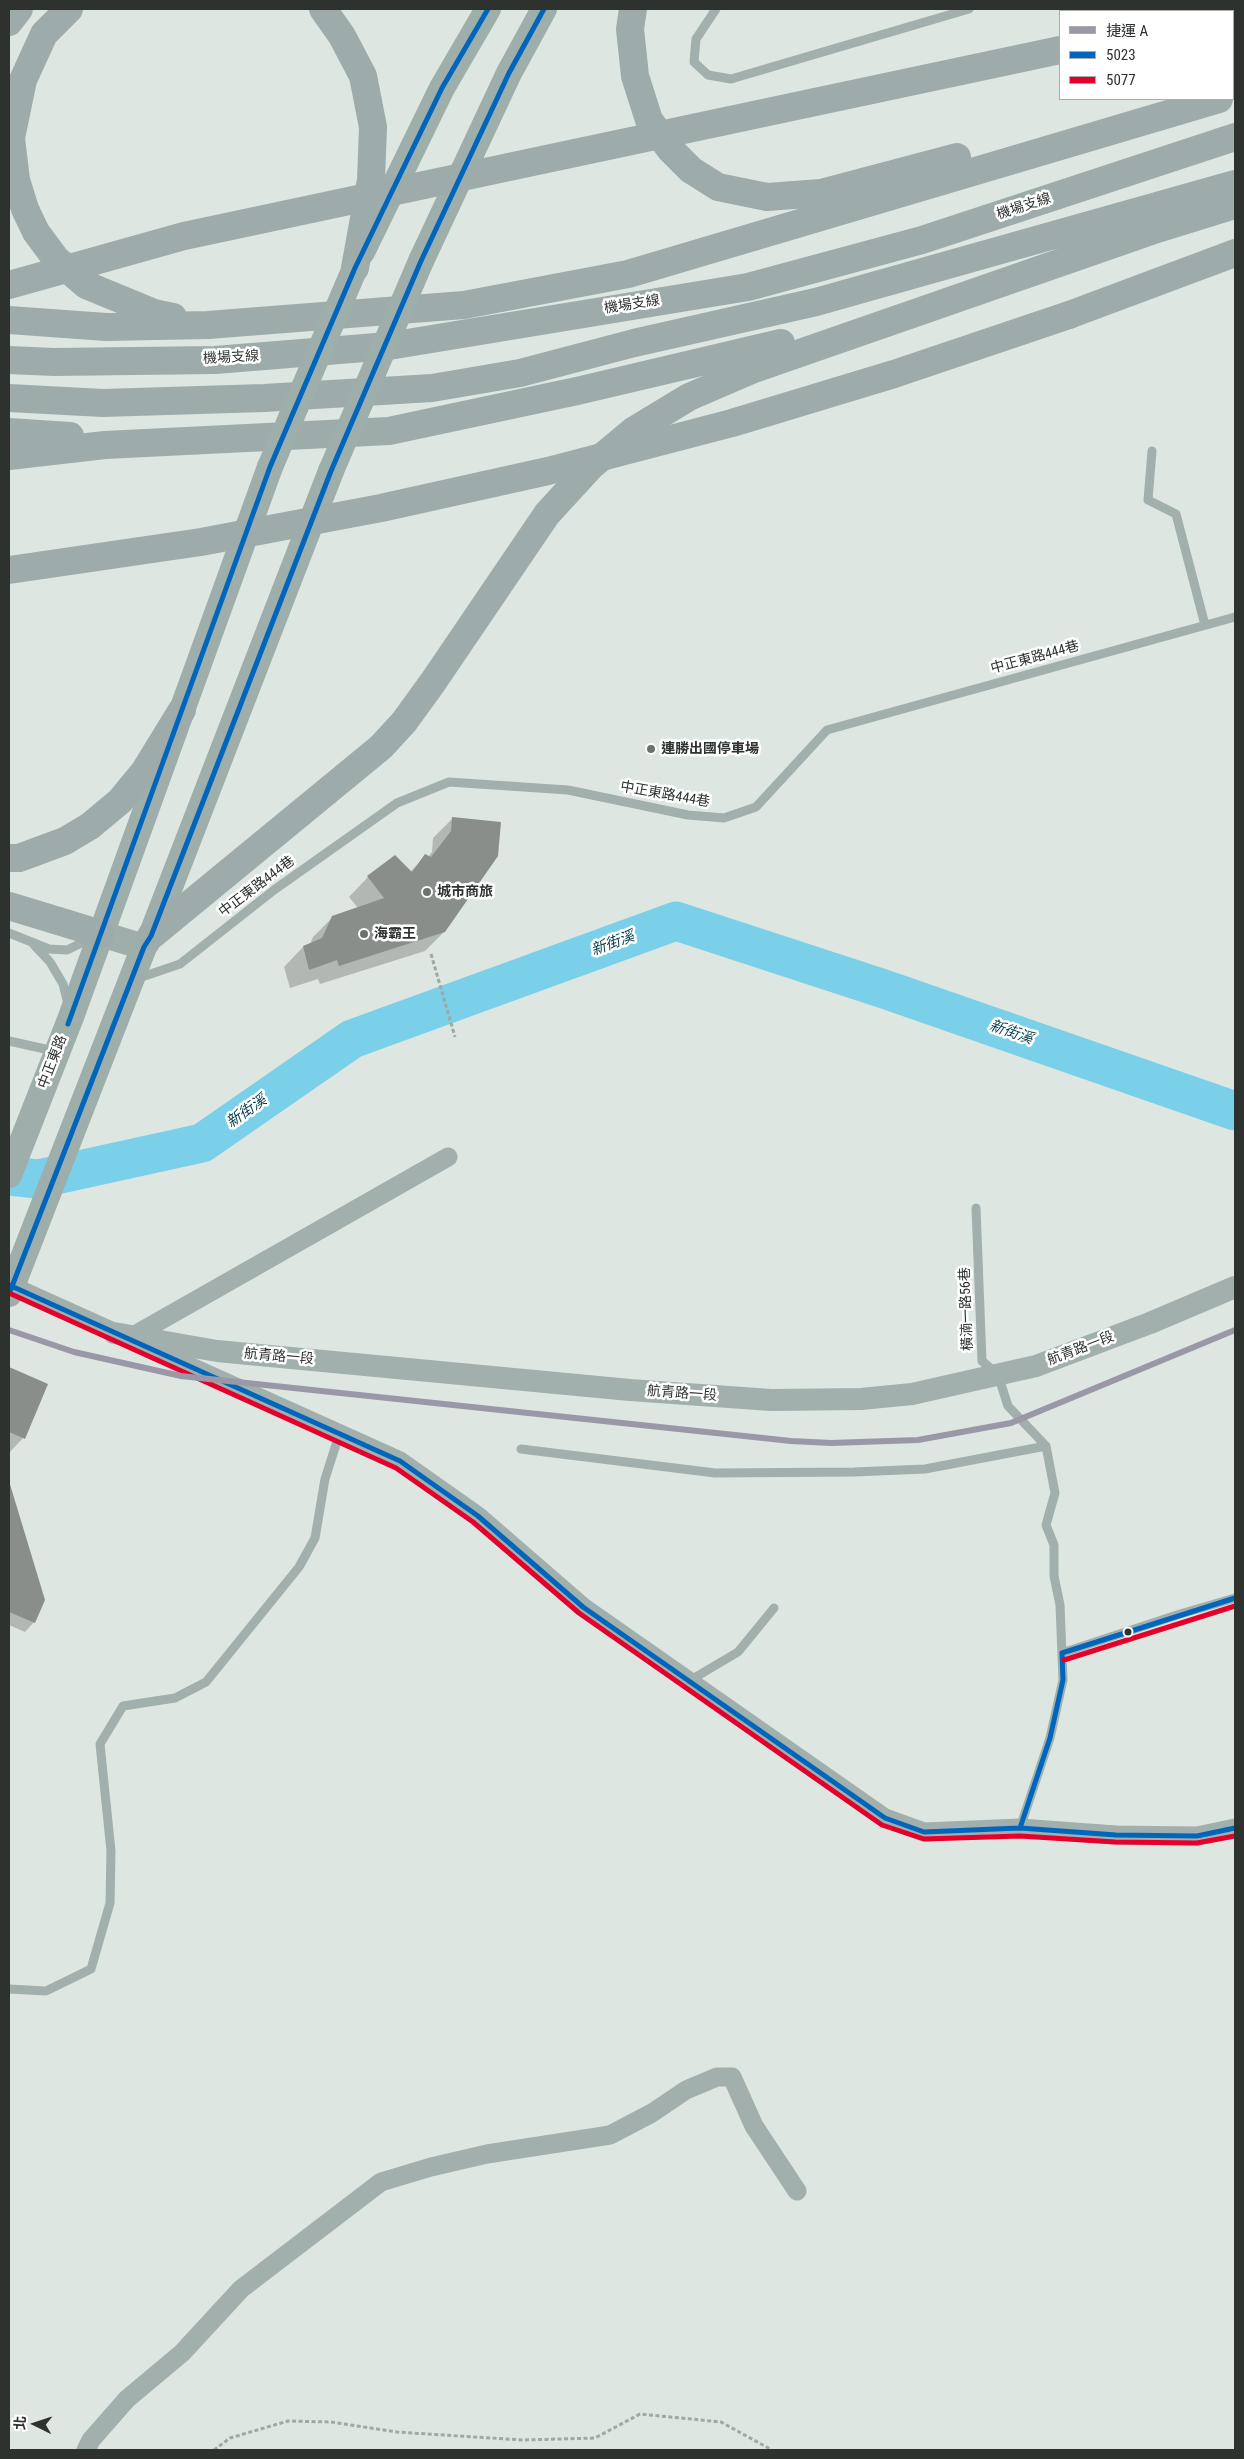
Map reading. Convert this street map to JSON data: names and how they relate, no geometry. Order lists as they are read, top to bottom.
{
  "streets": {
    "highway": ["機場支線"],
    "main road": ["中正東路"],
    "street": ["航青路一段"],
    "lane": ["中正東路444巷", "橫湳一路56巷"]
  },
  "crossings": [
    ["橫湳一路56巷", "航青路一段"]
  ],
  "water": ["新街溪"],
  "places": ["連勝出國停車場", "城市商旅", "海霸王"],
  "lines": ["transit line 5023", "transit line 5077", "metro line A"],
  "legend": ["捷運 A", "5023", "5077"],
  "north": "left"
}
